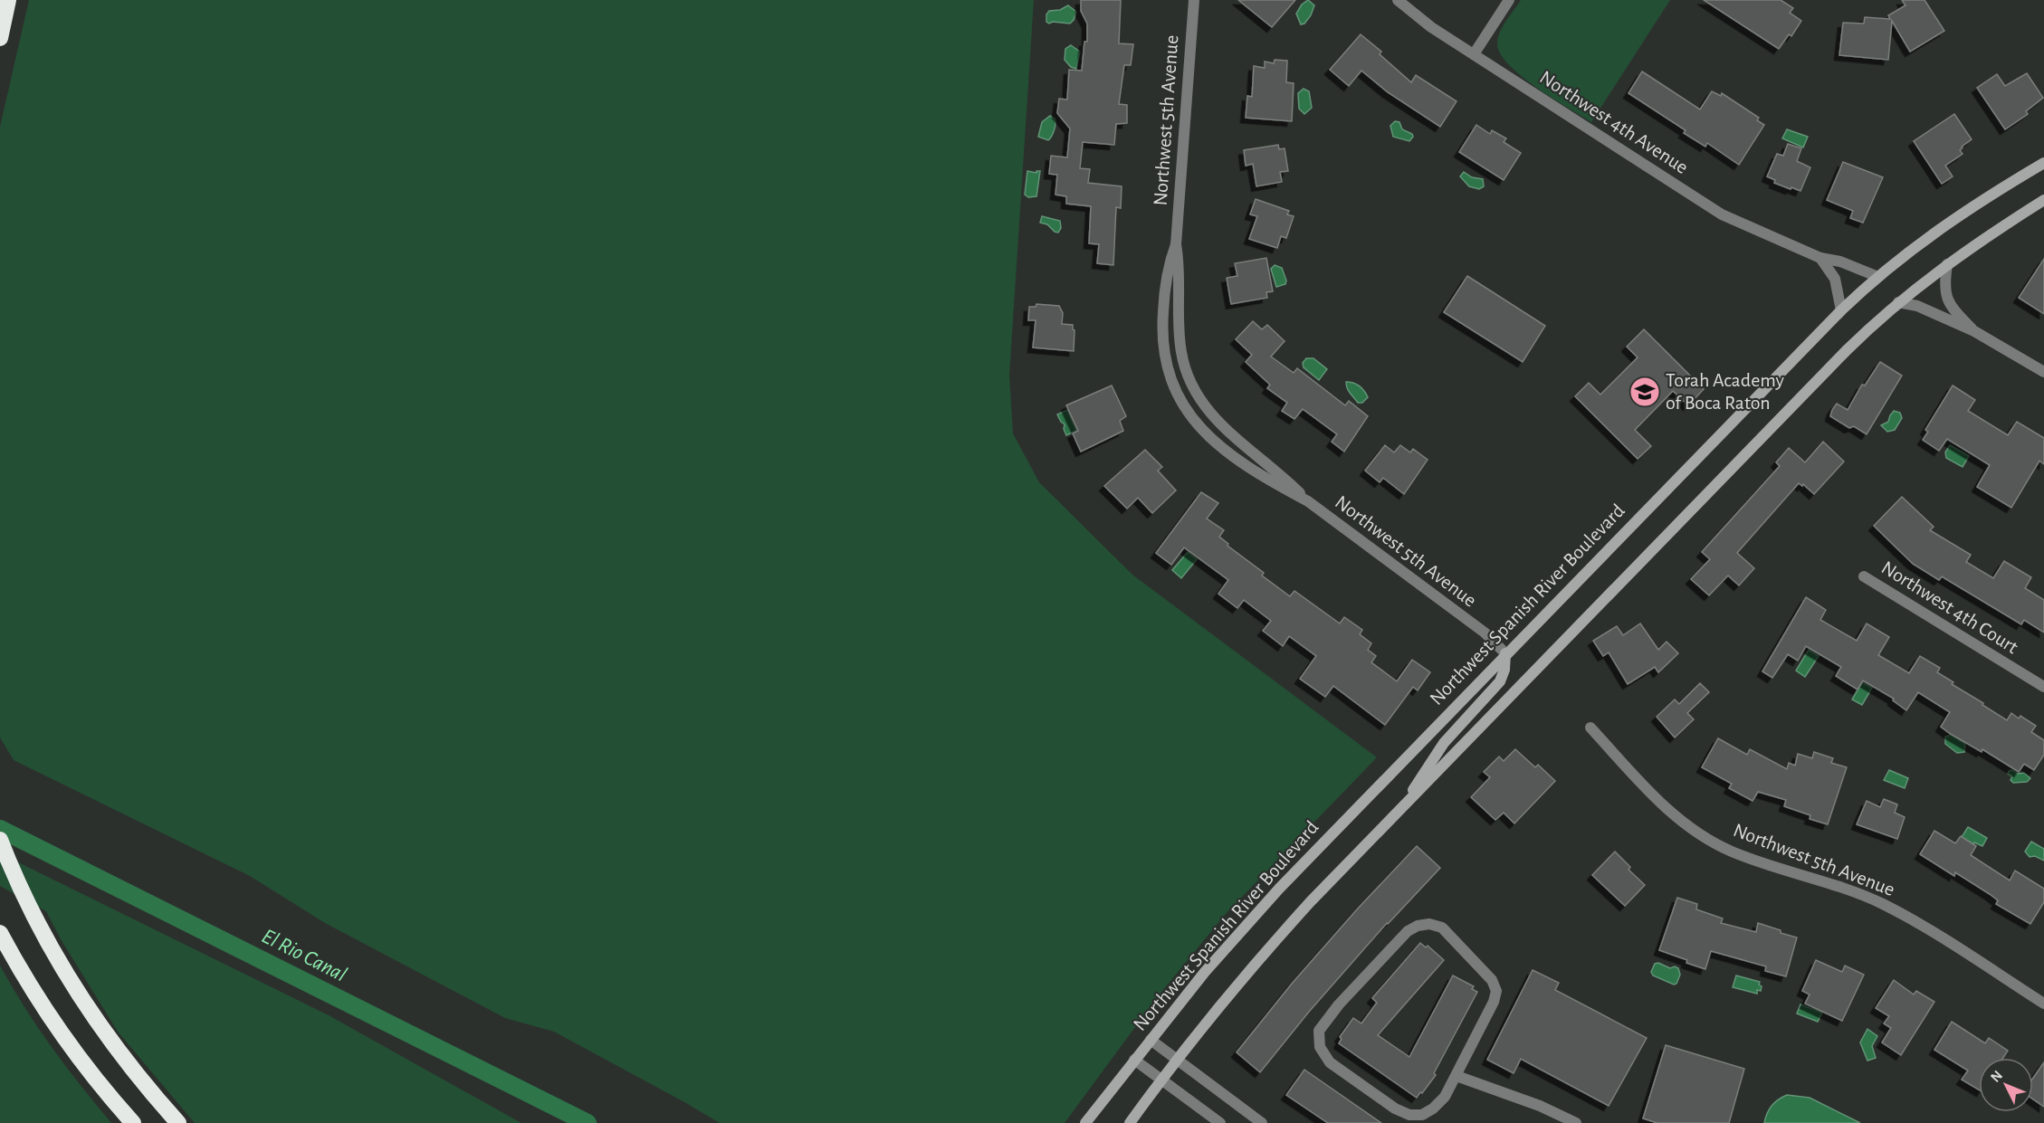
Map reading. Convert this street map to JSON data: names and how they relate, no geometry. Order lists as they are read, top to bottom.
{
  "streets": {
    "main road": ["Northwest Spanish River Boulevard"],
    "street": ["Northwest 5th Avenue", "Northwest 4th Avenue", "Northwest 4th Court"]
  },
  "crossings": [
    ["Northwest 5th Avenue", "Northwest Spanish River Boulevard"],
    ["Northwest 4th Avenue", "Northwest Spanish River Boulevard"]
  ],
  "water": ["El Rio Canal"],
  "places": {
    "school or university": ["Torah Academy of Boca Raton"]
  },
  "north": "top left"
}
